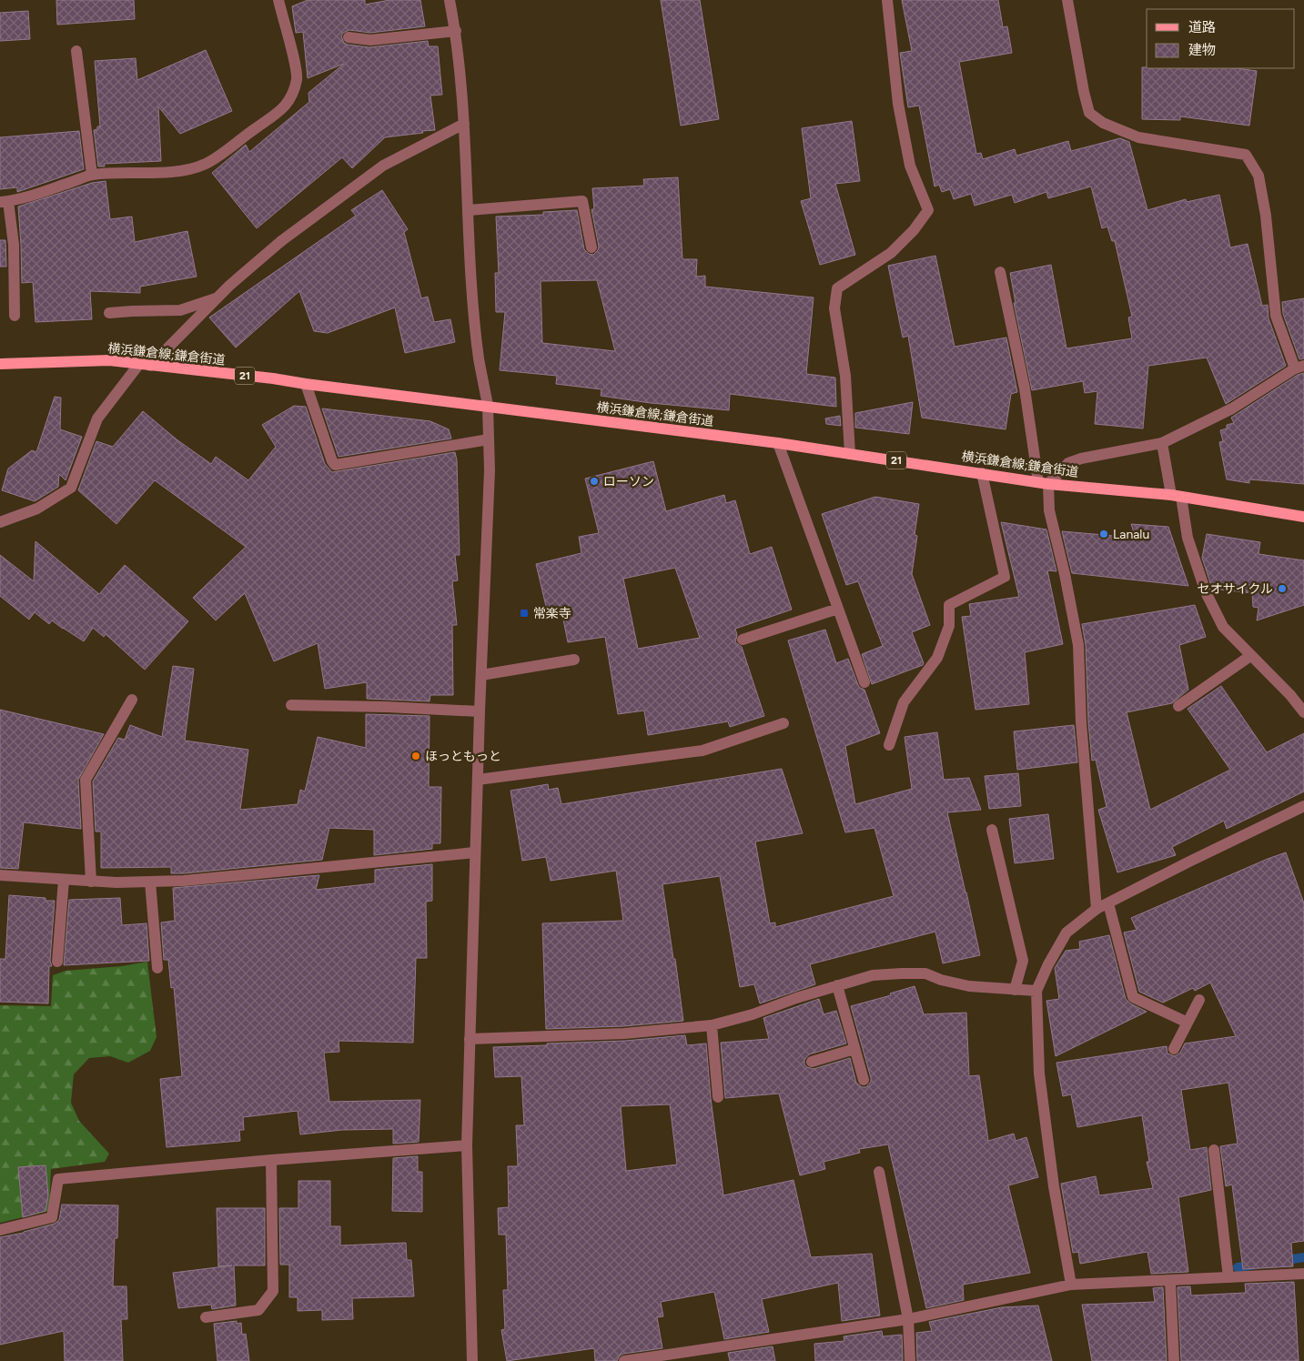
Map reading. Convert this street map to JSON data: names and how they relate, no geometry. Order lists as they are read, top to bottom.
{
  "streets": {
    "main road": ["横浜鎌倉線;鎌倉街道", "21"]
  },
  "places": {
    "other": [
      "ローソン",
      "Lanalu",
      "セオサイクル",
      "ほっともっと"
    ],
    "transit": ["常楽寺"]
  },
  "legend": ["道路", "建物"]
}
